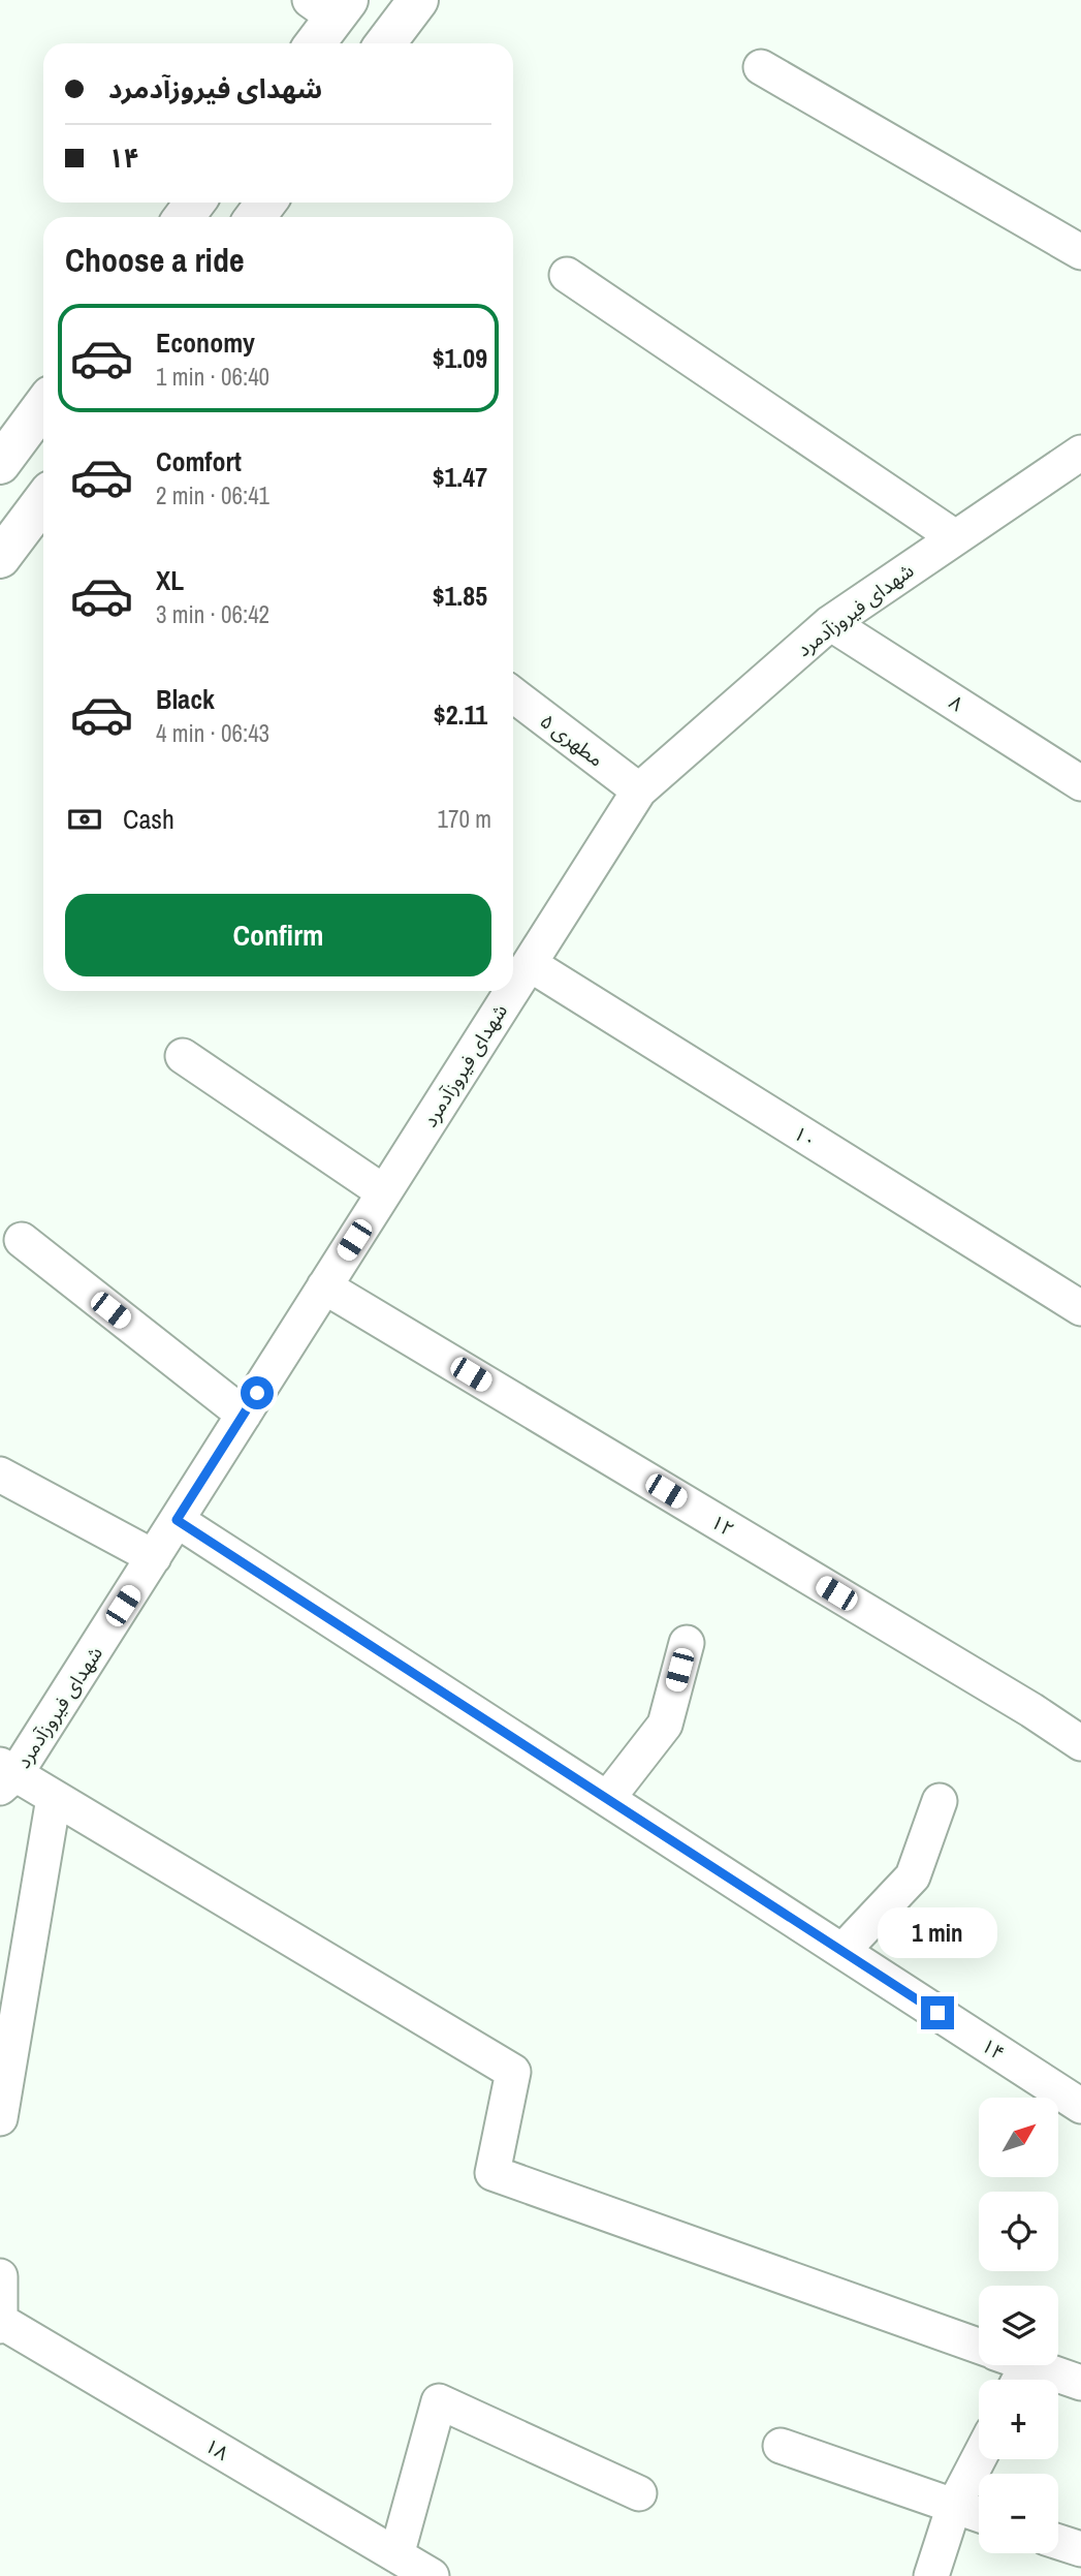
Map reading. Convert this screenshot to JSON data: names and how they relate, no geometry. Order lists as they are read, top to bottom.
{
  "streets": {
    "street": [
      "شهدای فیروزآدمرد",
      "۸",
      "مطهری ۵",
      "۱۰",
      "۱۲",
      "۱۴",
      "۱۸"
    ]
  },
  "crossings": [
    ["شهدای فیروزآدمرد", "۸"],
    ["شهدای فیروزآدمرد", "مطهری ۵"],
    ["شهدای فیروزآدمرد", "۱۰"],
    ["شهدای فیروزآدمرد", "۱۲"],
    ["شهدای فیروزآدمرد", "۱۴"]
  ],
  "north": "top right",
  "page": {
    "banner": ["شهدای فیروزآدمرد", "۱۴"],
    "heading": "Choose a ride",
    "list": [
      {
        "name": "Economy",
        "note": "1 min · 06:40",
        "value": "$1.09"
      },
      {
        "name": "Comfort",
        "note": "2 min · 06:41",
        "value": "$1.47"
      },
      {
        "name": "XL",
        "note": "3 min · 06:42",
        "value": "$1.85"
      },
      {
        "name": "Black",
        "note": "4 min · 06:43",
        "value": "$2.11"
      }
    ],
    "pay": ["Cash", "170 m"],
    "buttons": "Confirm",
    "bubble": "1 min",
    "map_buttons": ["+", "−"]
  }
}
